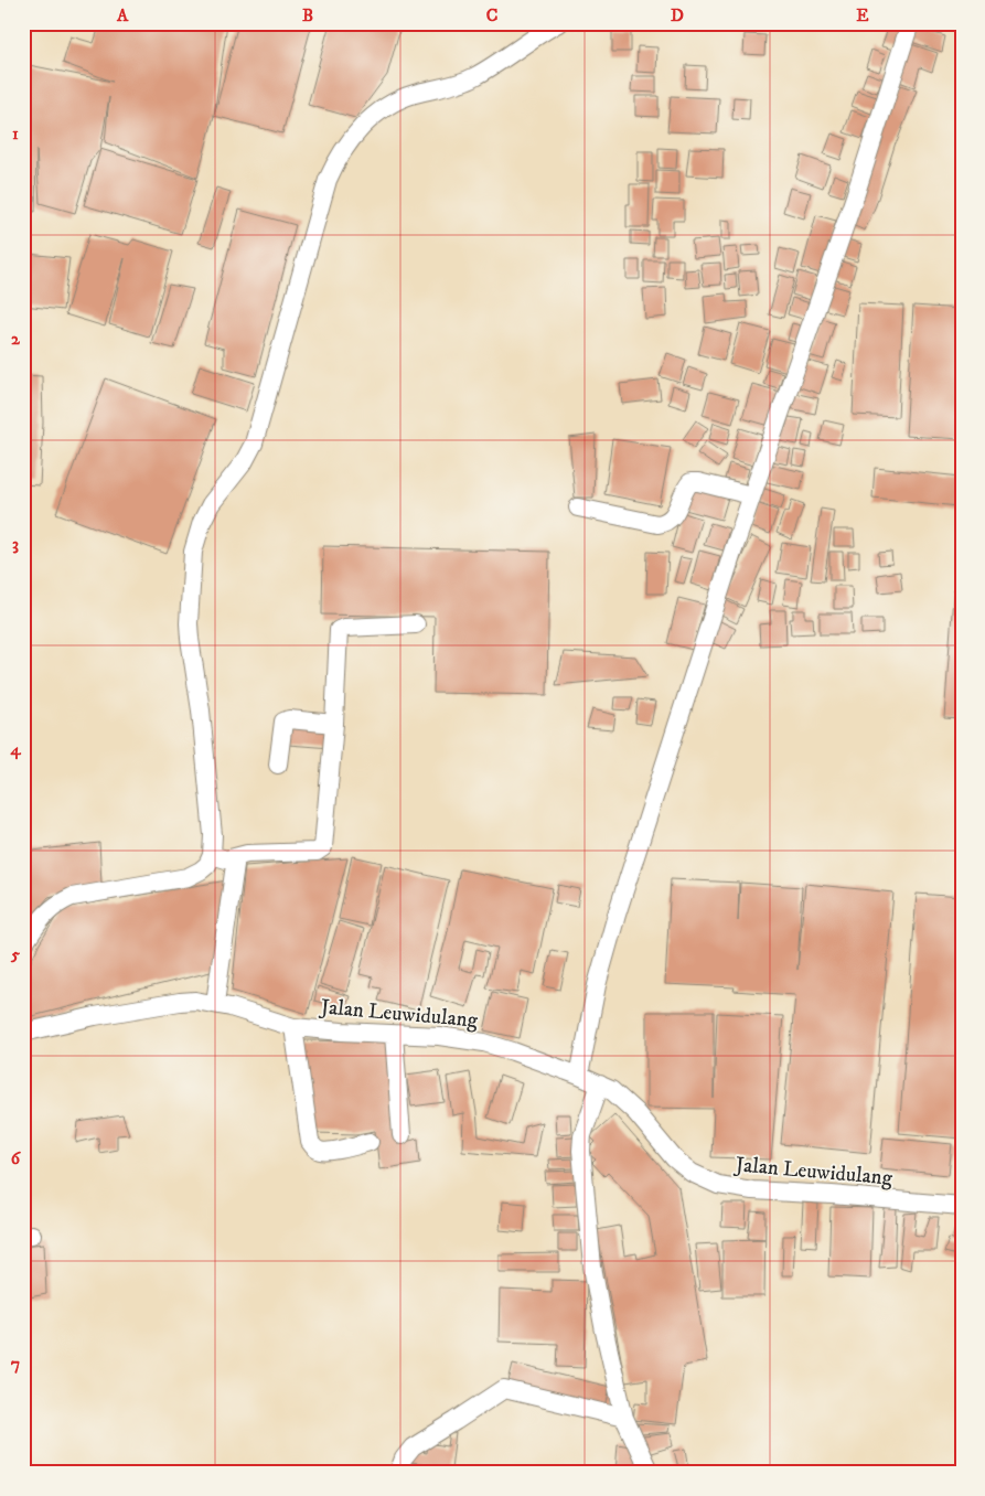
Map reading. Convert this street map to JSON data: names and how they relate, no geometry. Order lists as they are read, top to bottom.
{
  "streets": {
    "street": ["Jalan Leuwidulang"]
  },
  "grid": {
    "columns": [
      "A",
      "B",
      "C",
      "D",
      "E"
    ],
    "rows": [
      "1",
      "2",
      "3",
      "4",
      "5",
      "6",
      "7"
    ]
  }
}
